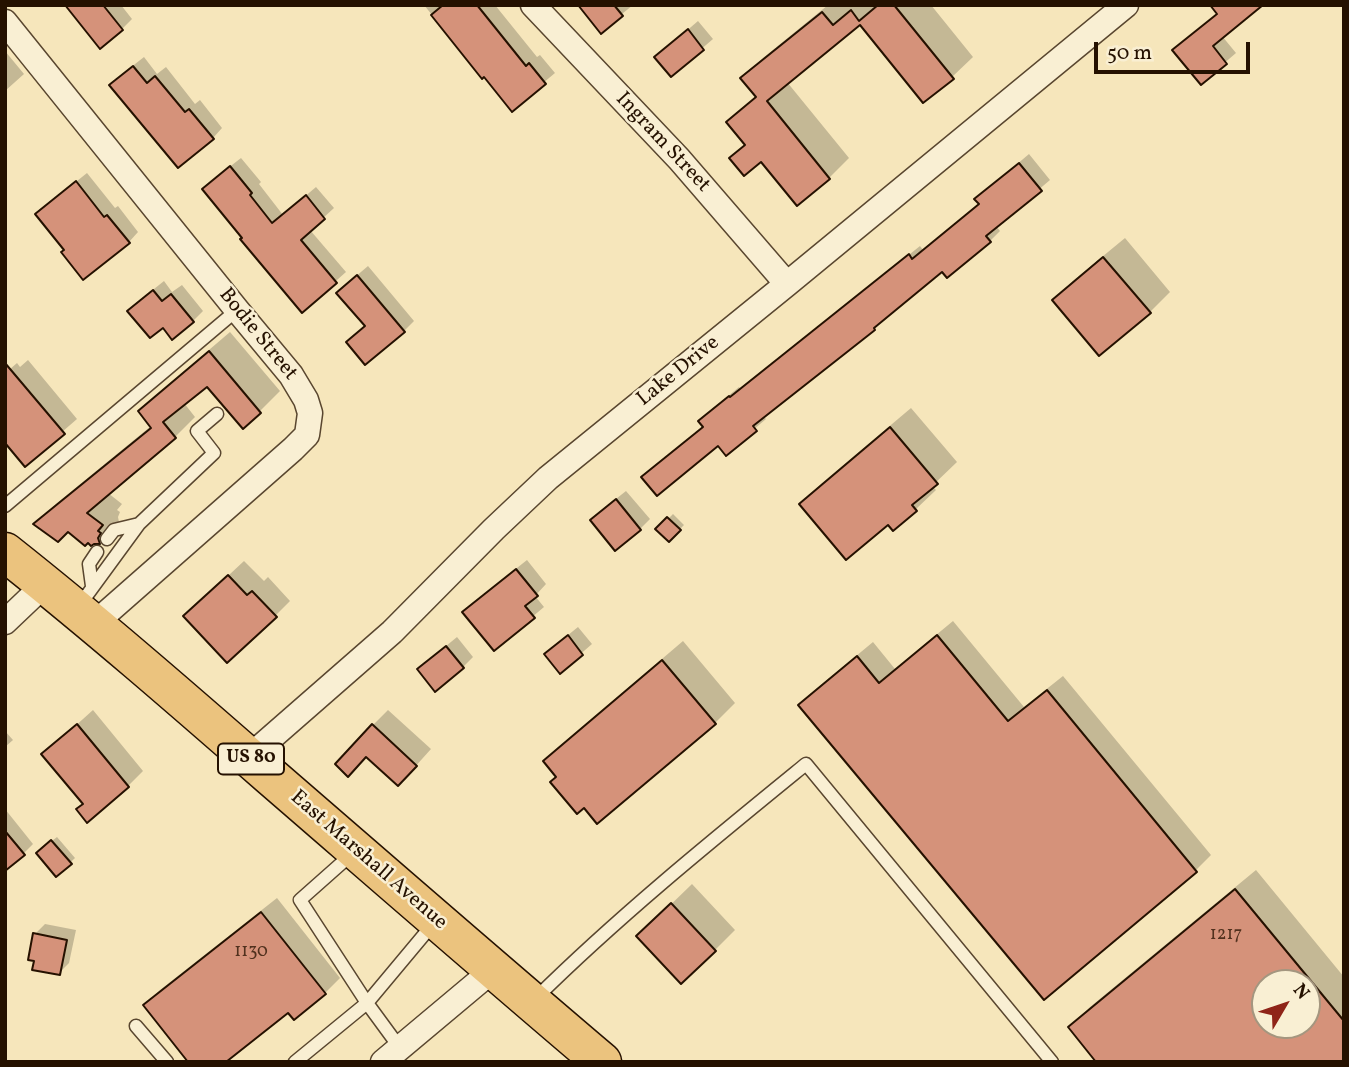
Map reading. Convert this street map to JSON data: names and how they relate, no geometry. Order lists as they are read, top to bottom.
{
  "streets": {
    "main road": ["US 80", "East Marshall Avenue"],
    "street": ["Ingram Street", "Bodie Street", "Lake Drive"]
  },
  "crossings": [
    ["Ingram Street", "Lake Drive"],
    ["Bodie Street", "East Marshall Avenue"],
    ["Lake Drive", "East Marshall Avenue"]
  ],
  "house_numbers": ["1217", "1130"],
  "scale_bar": "50 m",
  "north": "top right"
}
